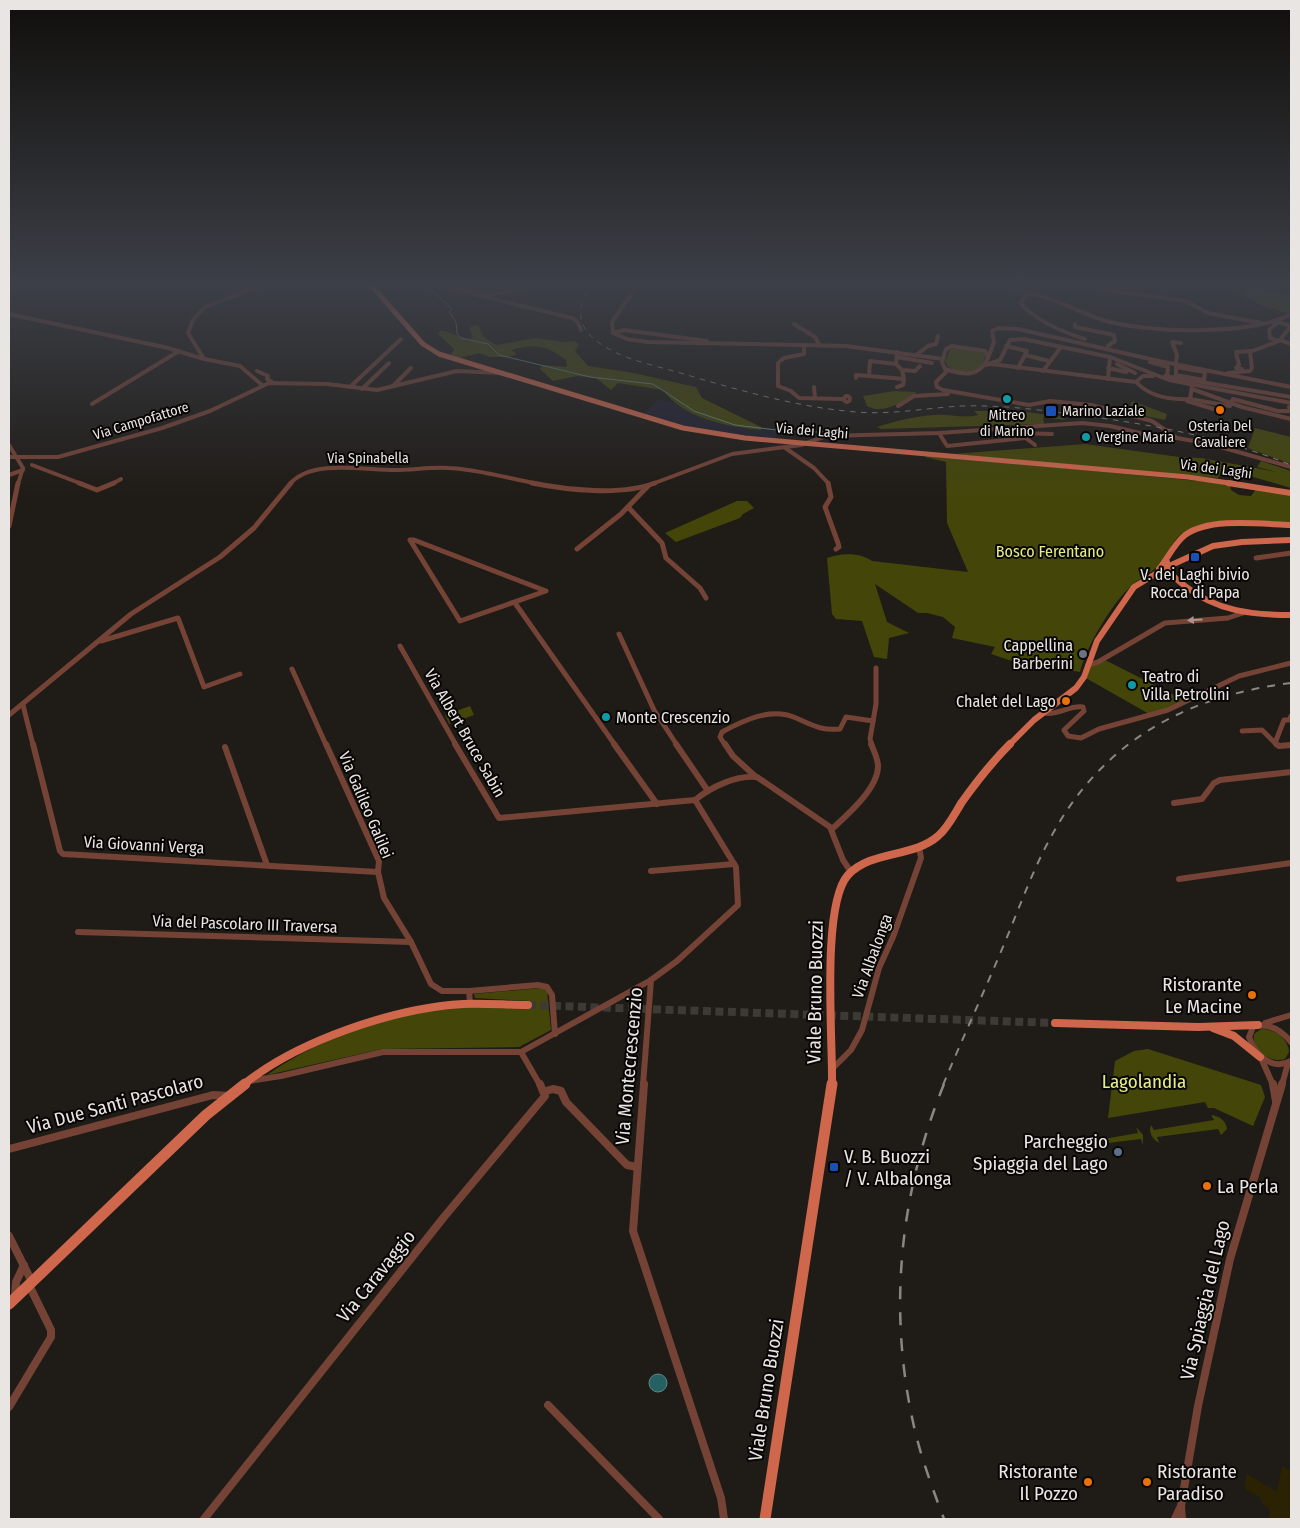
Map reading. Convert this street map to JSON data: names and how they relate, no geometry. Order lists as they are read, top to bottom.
{
  "streets": {
    "main road": ["Via dei Laghi", "Viale Bruno Buozzi"],
    "street": [
      "Via Campofattore",
      "Via Spinabella",
      "Via Albert Bruce Sabin",
      "Via Galileo Galilei",
      "Via Giovanni Verga",
      "Via del Pascolaro III Traversa",
      "Via Albalonga",
      "Via Montecrescenzio",
      "Via Due Santi Pascolaro",
      "Via Caravaggio",
      "Via Spiaggia del Lago"
    ]
  },
  "crossings": [
    ["Via Campofattore", "Via dei Laghi"],
    ["Via dei Laghi", "Via Spinabella"],
    ["Via Spinabella", "Via Giovanni Verga"],
    ["Via Albert Bruce Sabin", "Via Montecrescenzio"],
    ["Via Galileo Galilei", "Via Giovanni Verga"],
    ["Via Galileo Galilei", "Via del Pascolaro III Traversa"],
    ["Via Albalonga", "Viale Bruno Buozzi"]
  ],
  "parks": ["Bosco Ferentano", "Lagolandia"],
  "places": {
    "other": [
      "Mitreo di Marino",
      "Osteria Del Cavaliere",
      "Vergine Maria",
      "Cappellina Barberini",
      "Teatro di Villa Petrolini",
      "Chalet del Lago",
      "Monte Crescenzio",
      "Ristorante Le Macine",
      "Parcheggio Spiaggia del Lago",
      "La Perla",
      "Ristorante Il Pozzo",
      "Ristorante Paradiso"
    ],
    "transit": ["Marino Laziale", "V. dei Laghi bivio Rocca di Papa", "V. B. Buozzi / V. Albalonga"]
  }
}
